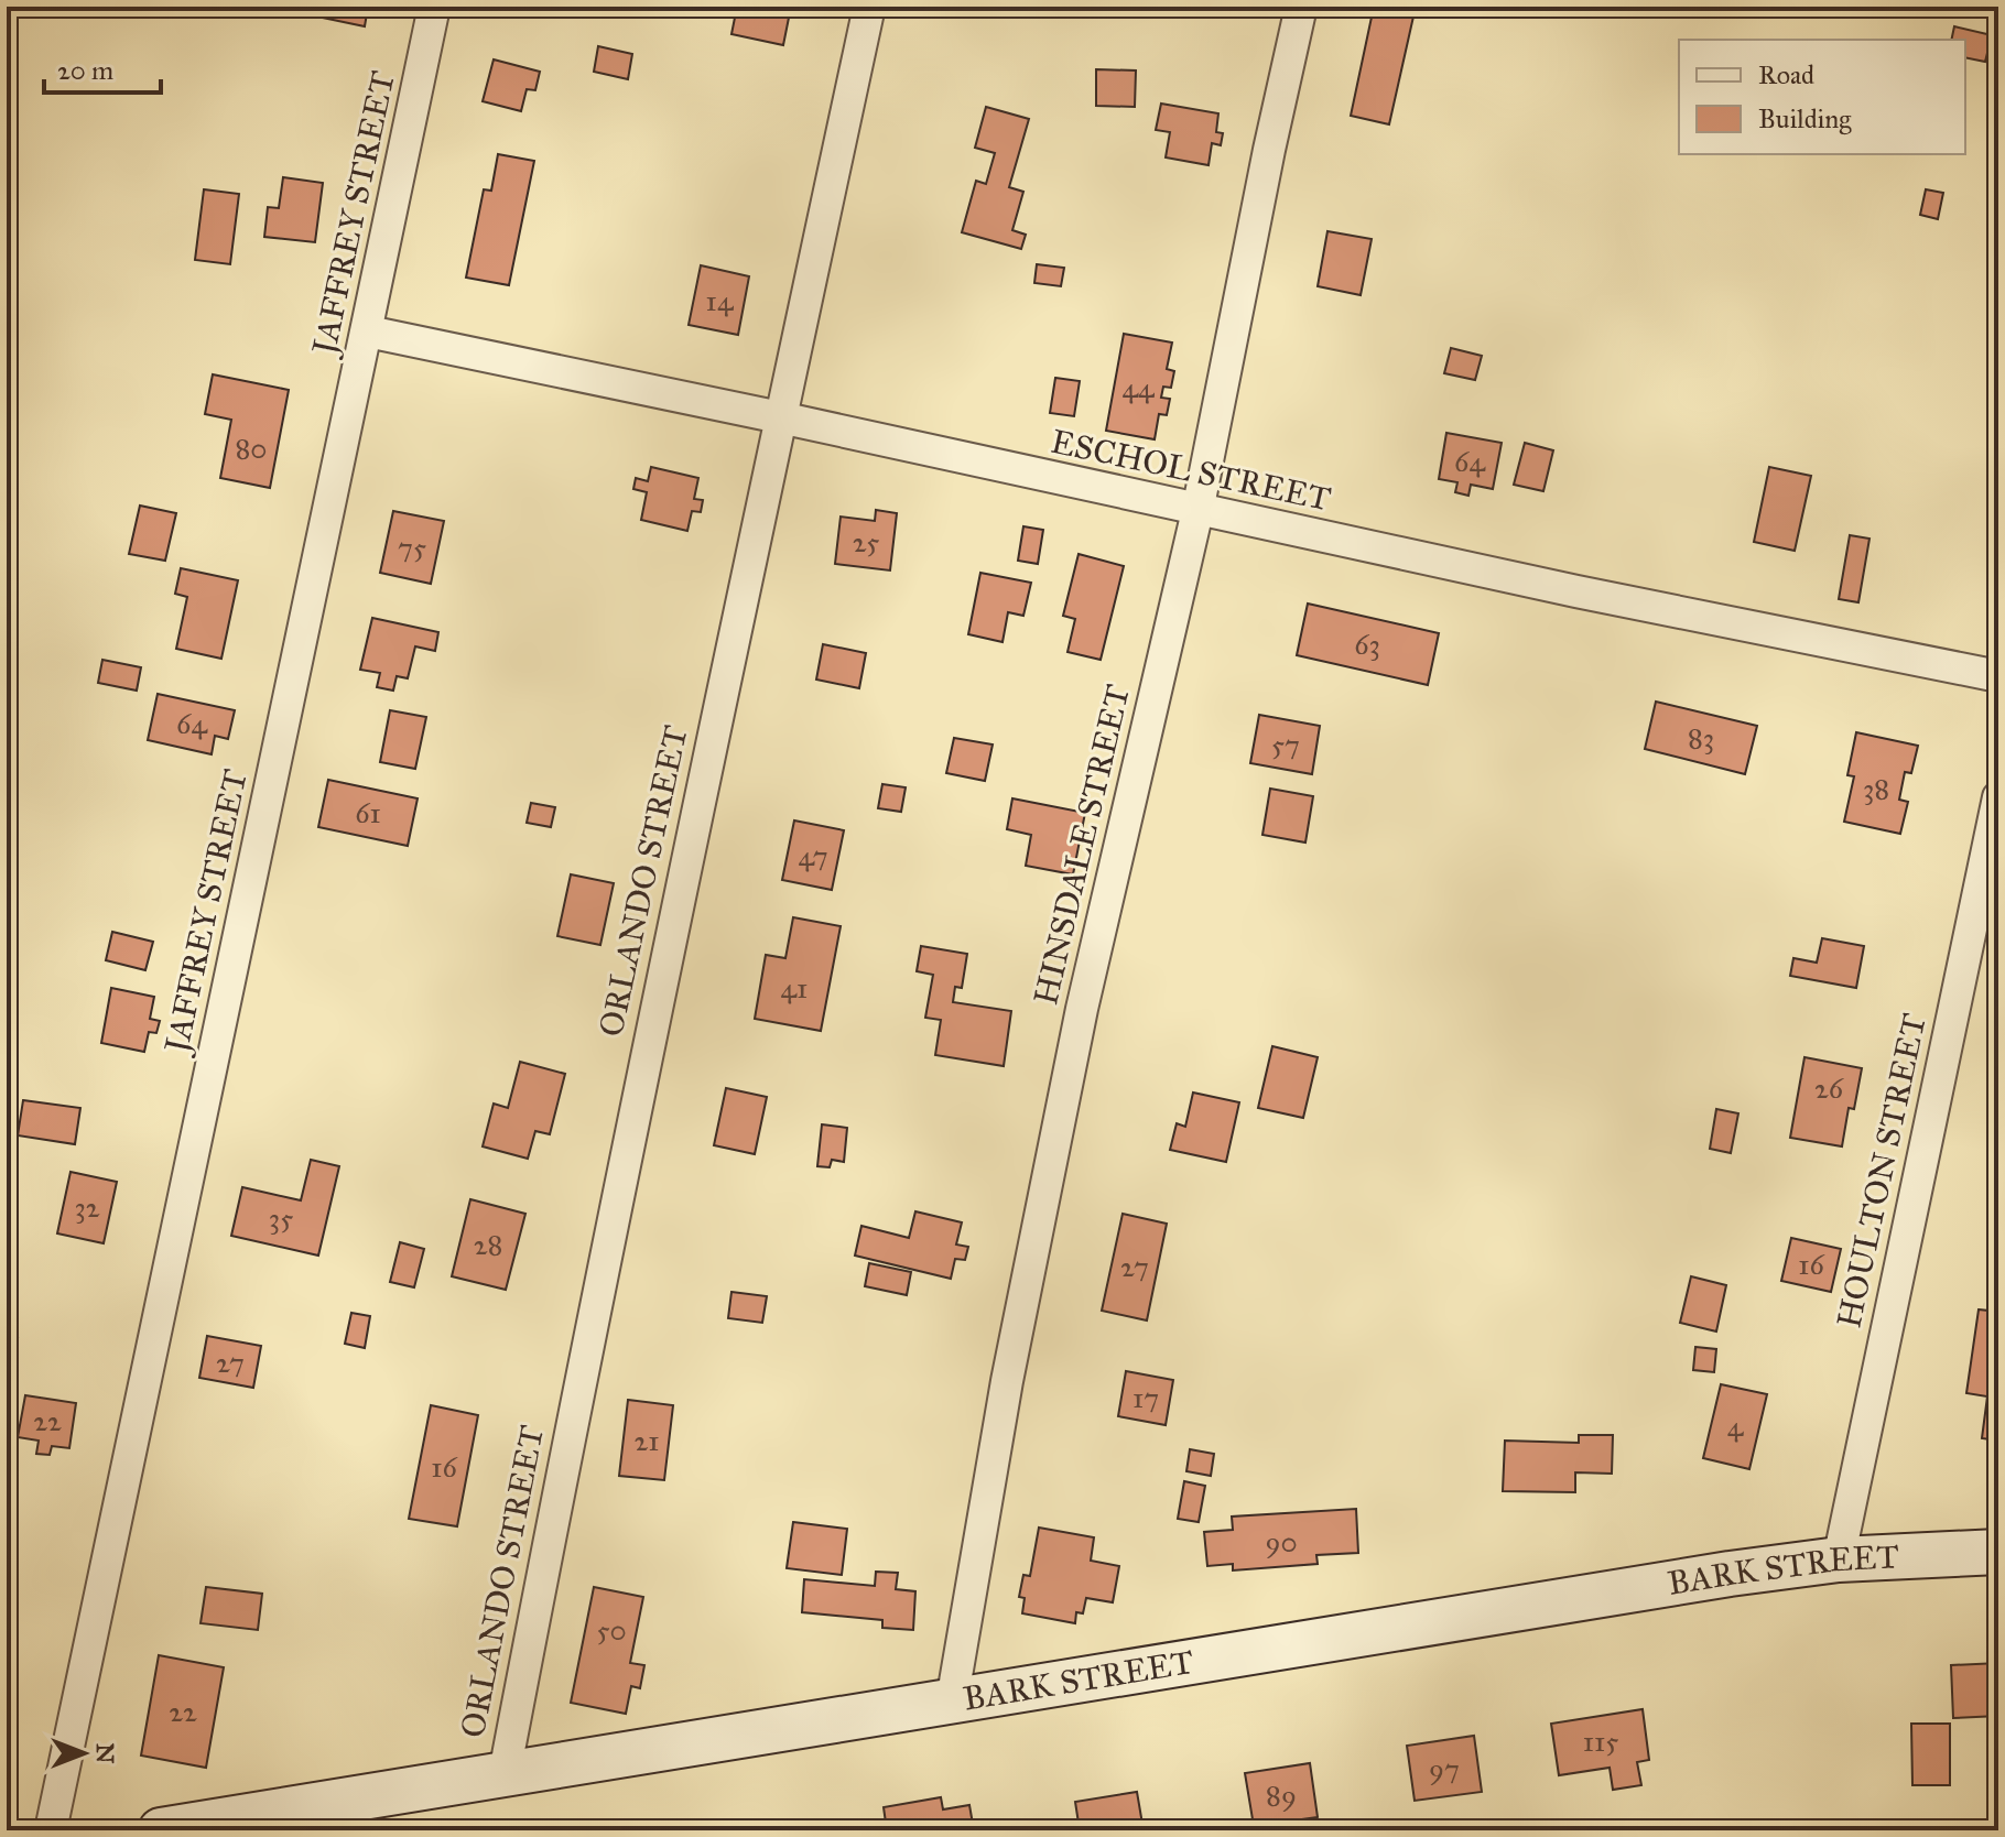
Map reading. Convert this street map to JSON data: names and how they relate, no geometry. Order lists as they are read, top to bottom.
{
  "streets": {
    "main road": ["BARK STREET"],
    "street": [
      "JAFFREY STREET",
      "ESCHOL STREET",
      "HINSDALE STREET",
      "ORLANDO STREET",
      "HOULTON STREET"
    ]
  },
  "crossings": [
    ["JAFFREY STREET", "ESCHOL STREET"],
    ["ESCHOL STREET", "HINSDALE STREET"],
    ["ESCHOL STREET", "ORLANDO STREET"],
    ["HINSDALE STREET", "BARK STREET"],
    ["ORLANDO STREET", "BARK STREET"],
    ["HOULTON STREET", "BARK STREET"]
  ],
  "house_numbers": [
    "14",
    "44",
    "80",
    "64",
    "25",
    "75",
    "63",
    "64",
    "83",
    "57",
    "38",
    "61",
    "47",
    "41",
    "26",
    "32",
    "35",
    "28",
    "16",
    "27",
    "27",
    "17",
    "22",
    "4",
    "21",
    "16",
    "90",
    "50",
    "22",
    "115",
    "97",
    "89"
  ],
  "legend": ["Road", "Building"],
  "scale_bar": "20 m",
  "north": "right"
}
